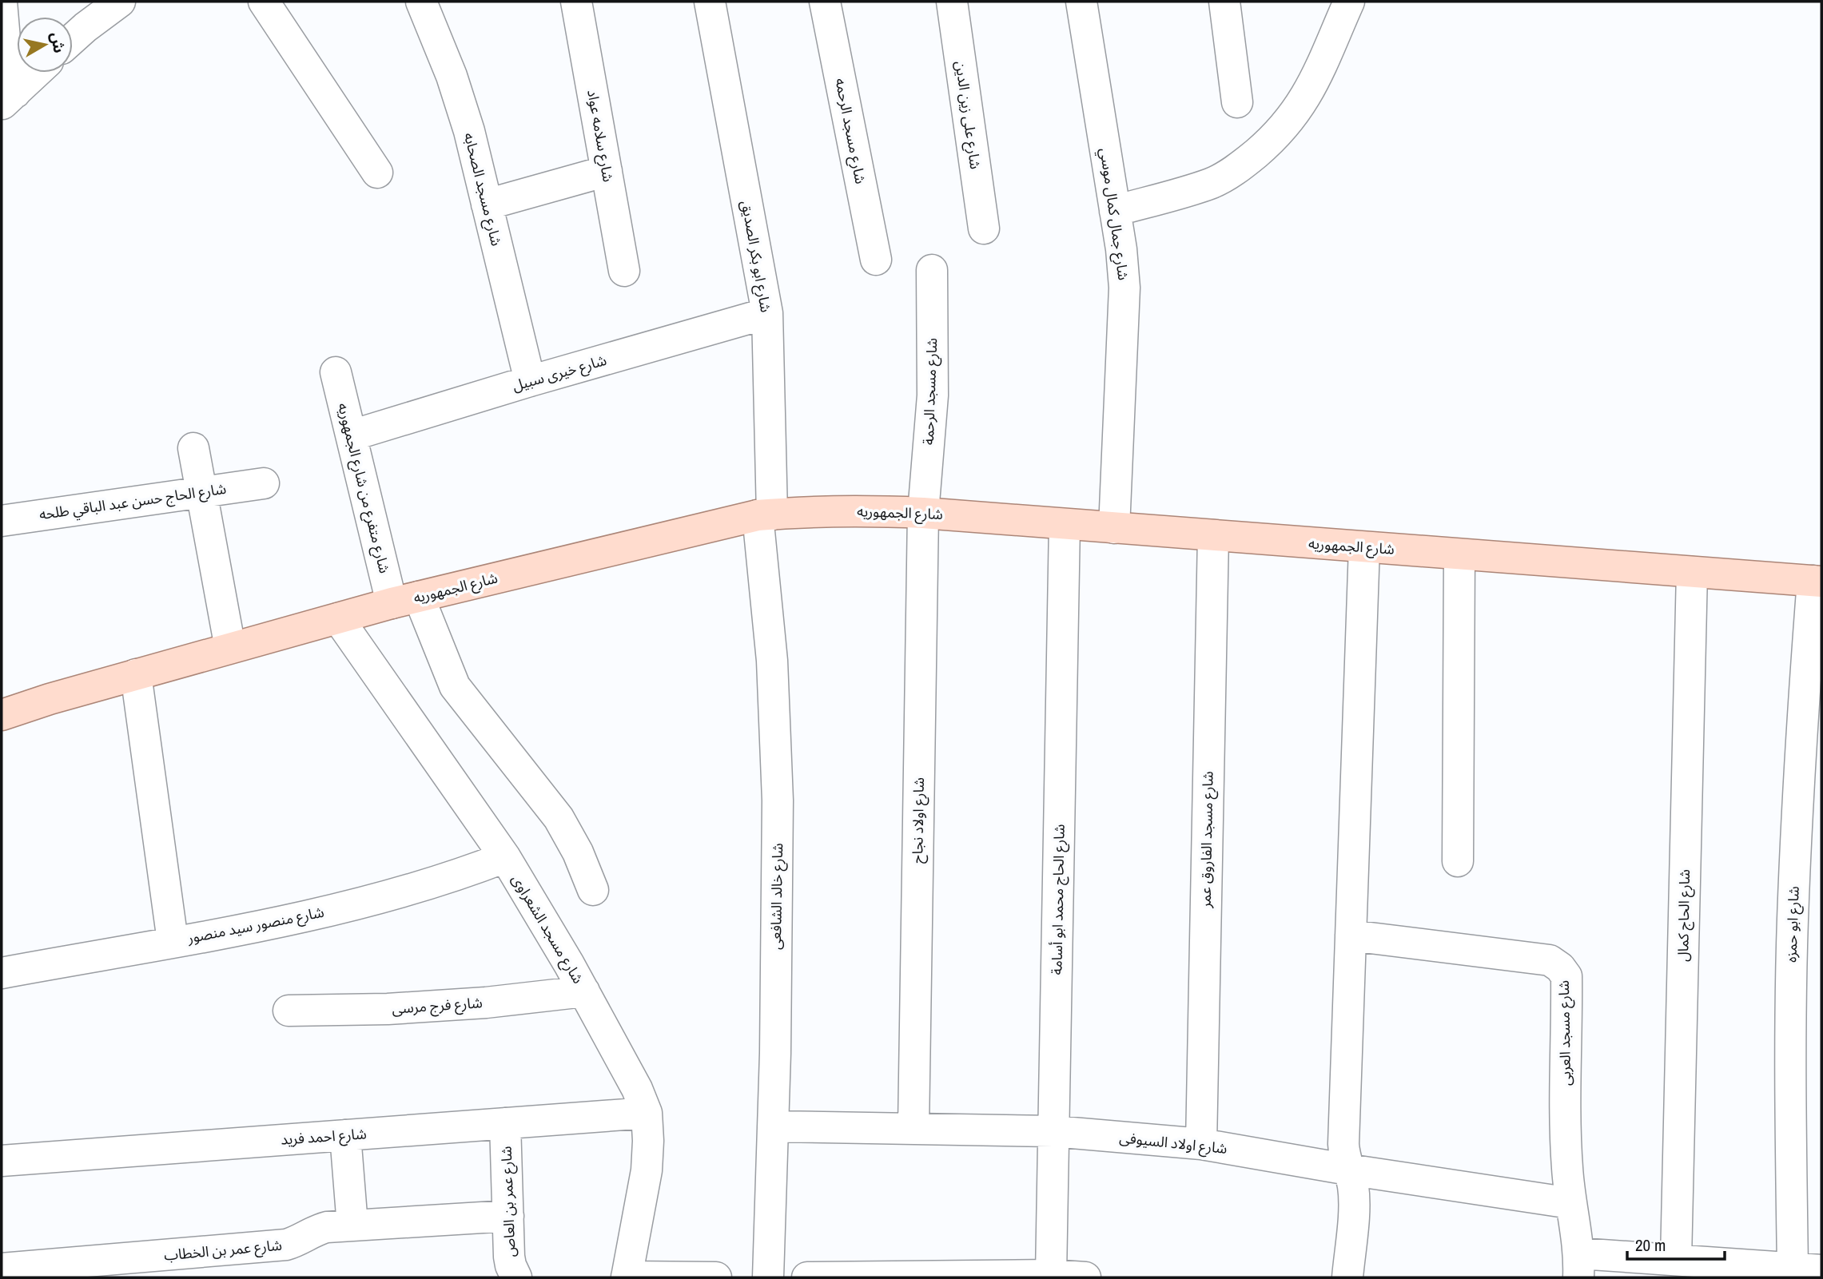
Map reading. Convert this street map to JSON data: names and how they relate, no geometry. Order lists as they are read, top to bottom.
{
  "streets": {
    "main road": ["شارع الجمهوريه"],
    "street": [
      "شارع على زين الدين",
      "شارع مسجد الرحمه",
      "شارع سلامه عواد",
      "شارع مسجد الصحابه",
      "شارع جمال كمال موسي",
      "شارع ابو بكر الصديق",
      "شارع خيرى سبيل",
      "شارع مسجد الرحمة",
      "شارع متفرع من شارع الجمهوريه",
      "شارع الحاج حسن عبد الباقي طلحه",
      "شارع اولاد نجاح",
      "شارع مسجد الفاروق عمر",
      "شارع خالد الشافعى",
      "شارع الحاج محمد ابو أسامة",
      "شارع الحاج كمال",
      "شارع ابو حمزه",
      "شارع منصور سيد منصور",
      "شارع مسجد الشعراوى",
      "شارع فرج مرسى",
      "شارع مسجد العربى",
      "شارع احمد فريد",
      "شارع اولاد السيوفى",
      "شارع عمر بن العاص",
      "شارع عمر بن الخطاب"
    ]
  },
  "crossings": [
    ["شارع مسجد الصحابه", "شارع خيرى سبيل"],
    ["شارع جمال كمال موسي", "شارع الجمهوريه"],
    ["شارع ابو بكر الصديق", "شارع خيرى سبيل"],
    ["شارع ابو بكر الصديق", "شارع الجمهوريه"],
    ["شارع ابو بكر الصديق", "شارع خالد الشافعى"],
    ["شارع خيرى سبيل", "شارع متفرع من شارع الجمهوريه"],
    ["شارع مسجد الرحمة", "شارع الجمهوريه"],
    ["شارع مسجد الرحمة", "شارع اولاد نجاح"],
    ["شارع متفرع من شارع الجمهوريه", "شارع الجمهوريه"],
    ["شارع الجمهوريه", "شارع اولاد نجاح"],
    ["شارع الجمهوريه", "شارع مسجد الفاروق عمر"],
    ["شارع الجمهوريه", "شارع خالد الشافعى"],
    ["شارع الجمهوريه", "شارع الحاج محمد ابو أسامة"],
    ["شارع الجمهوريه", "شارع الحاج كمال"],
    ["شارع الجمهوريه", "شارع ابو حمزه"],
    ["شارع الجمهوريه", "شارع مسجد الشعراوى"],
    ["شارع اولاد نجاح", "شارع اولاد السيوفى"],
    ["شارع مسجد الفاروق عمر", "شارع اولاد السيوفى"],
    ["شارع خالد الشافعى", "شارع اولاد السيوفى"],
    ["شارع الحاج محمد ابو أسامة", "شارع اولاد السيوفى"],
    ["شارع منصور سيد منصور", "شارع مسجد الشعراوى"],
    ["شارع مسجد الشعراوى", "شارع فرج مرسى"],
    ["شارع مسجد الشعراوى", "شارع احمد فريد"],
    ["شارع مسجد العربى", "شارع اولاد السيوفى"],
    ["شارع احمد فريد", "شارع عمر بن العاص"],
    ["شارع عمر بن العاص", "شارع عمر بن الخطاب"]
  ],
  "scale_bar": "20 m",
  "north": "right"
}
